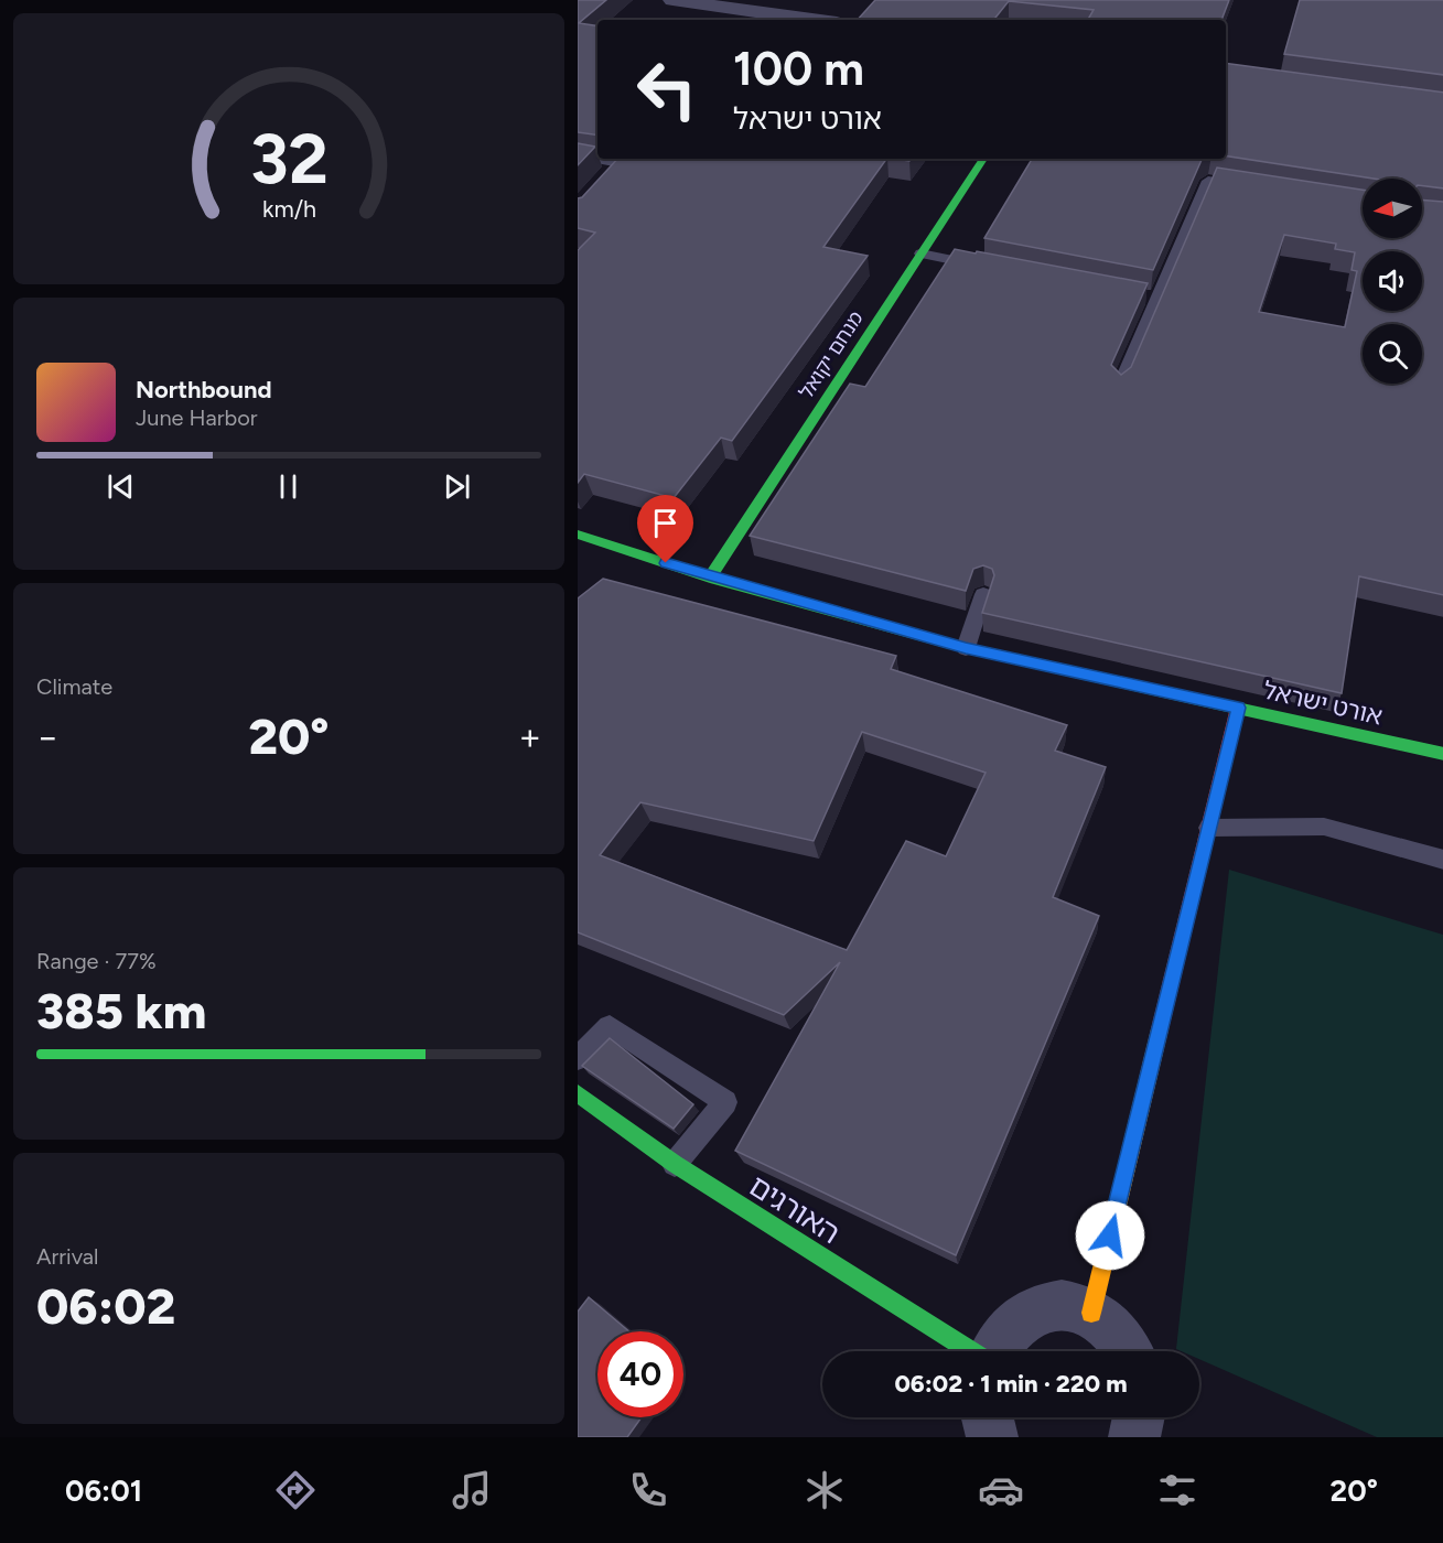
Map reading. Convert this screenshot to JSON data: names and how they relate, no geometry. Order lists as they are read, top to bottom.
{
  "streets": {
    "street": ["מנחם יקואל", "אורט ישראל", "האורגים"]
  },
  "crossings": [
    ["מנחם יקואל", "אורט ישראל"]
  ],
  "north": "left",
  "page": {
    "turn": ["100 m", "אורט ישראל"],
    "song": ["Northbound", "June Harbor"],
    "tile": [
      "Climate",
      ["Range · 77%", "385 km"],
      ["Arrival", "06:02"]
    ],
    "heat": ["−", "20°", "+"],
    "limit": "40",
    "trip": "06:02 · 1 min · 220 m",
    "tabs": ["06:01", "20°"],
    "gauge": ["32", "km/h"]
  }
}
